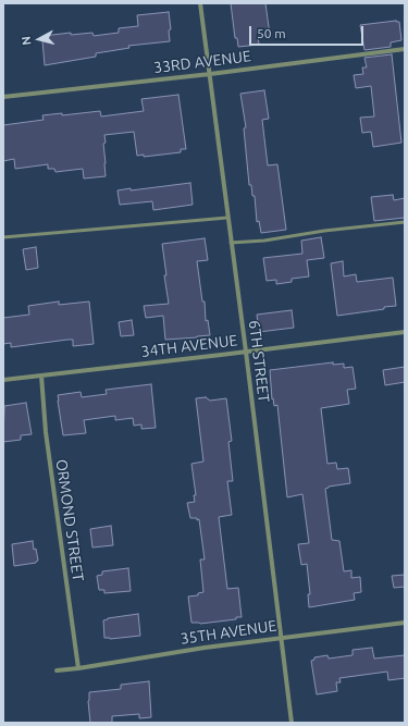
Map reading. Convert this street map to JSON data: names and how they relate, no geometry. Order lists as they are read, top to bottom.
{
  "streets": {
    "street": [
      "33RD AVENUE",
      "34TH AVENUE",
      "6TH STREET",
      "ORMOND STREET",
      "35TH AVENUE"
    ]
  },
  "crossings": [
    ["33RD AVENUE", "6TH STREET"],
    ["34TH AVENUE", "6TH STREET"],
    ["34TH AVENUE", "ORMOND STREET"],
    ["6TH STREET", "35TH AVENUE"],
    ["ORMOND STREET", "35TH AVENUE"]
  ],
  "scale_bar": "50 m",
  "north": "left"
}
